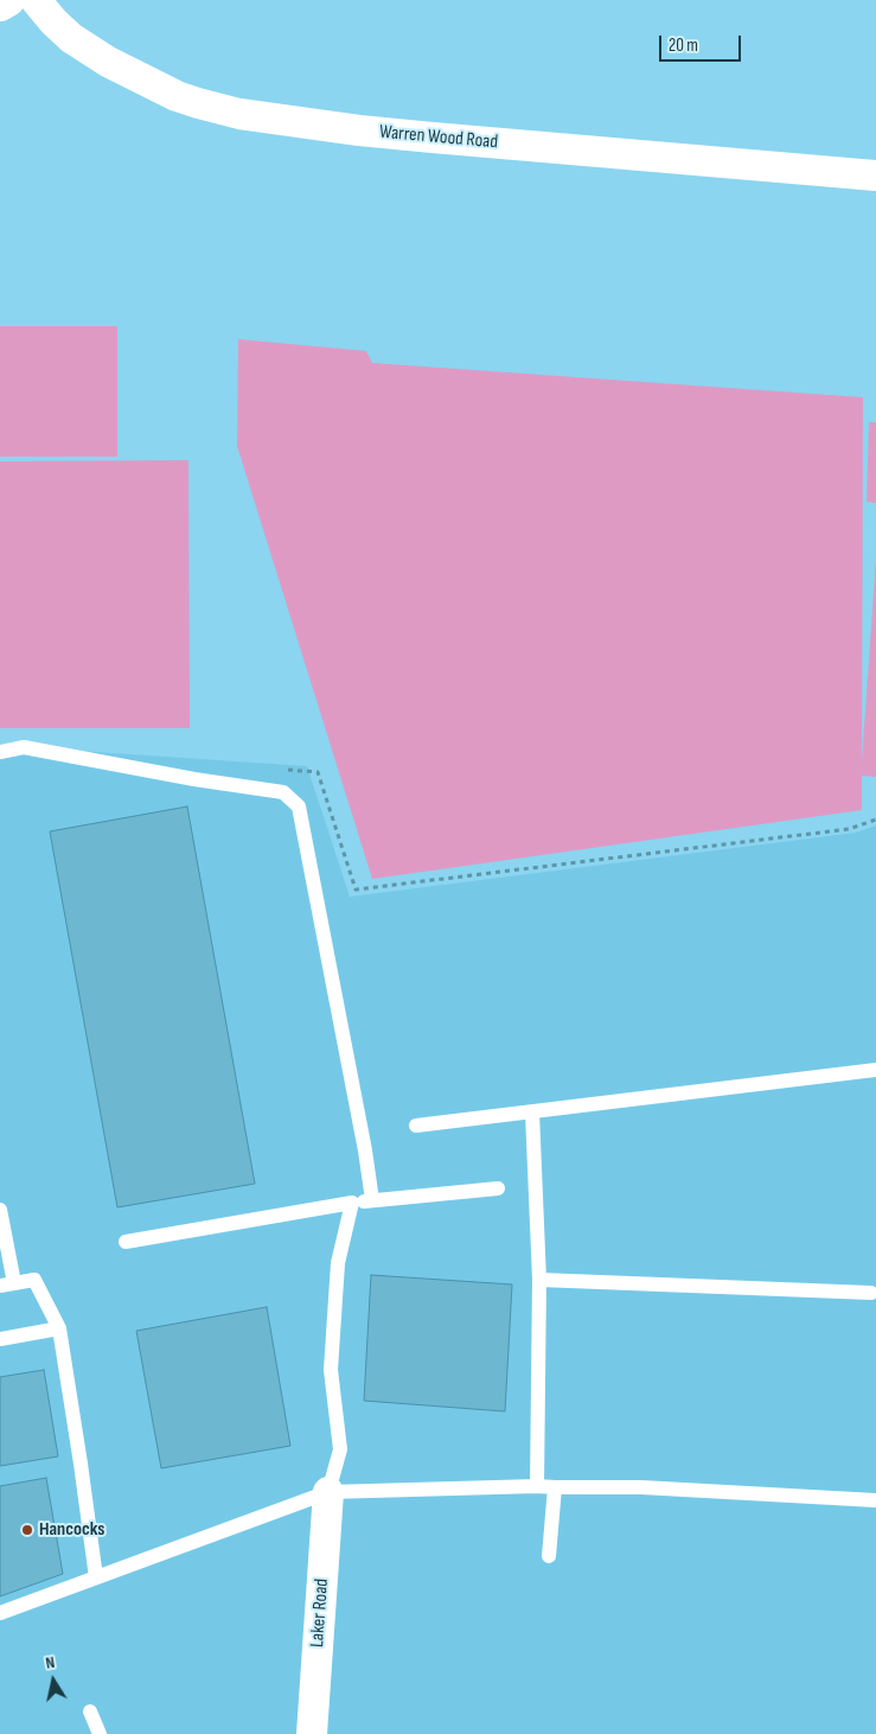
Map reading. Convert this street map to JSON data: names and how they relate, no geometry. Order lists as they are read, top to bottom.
{
  "streets": {
    "street": ["Warren Wood Road", "Laker Road"]
  },
  "places": ["Hancocks"],
  "scale_bar": "20 m",
  "north": "top"
}
